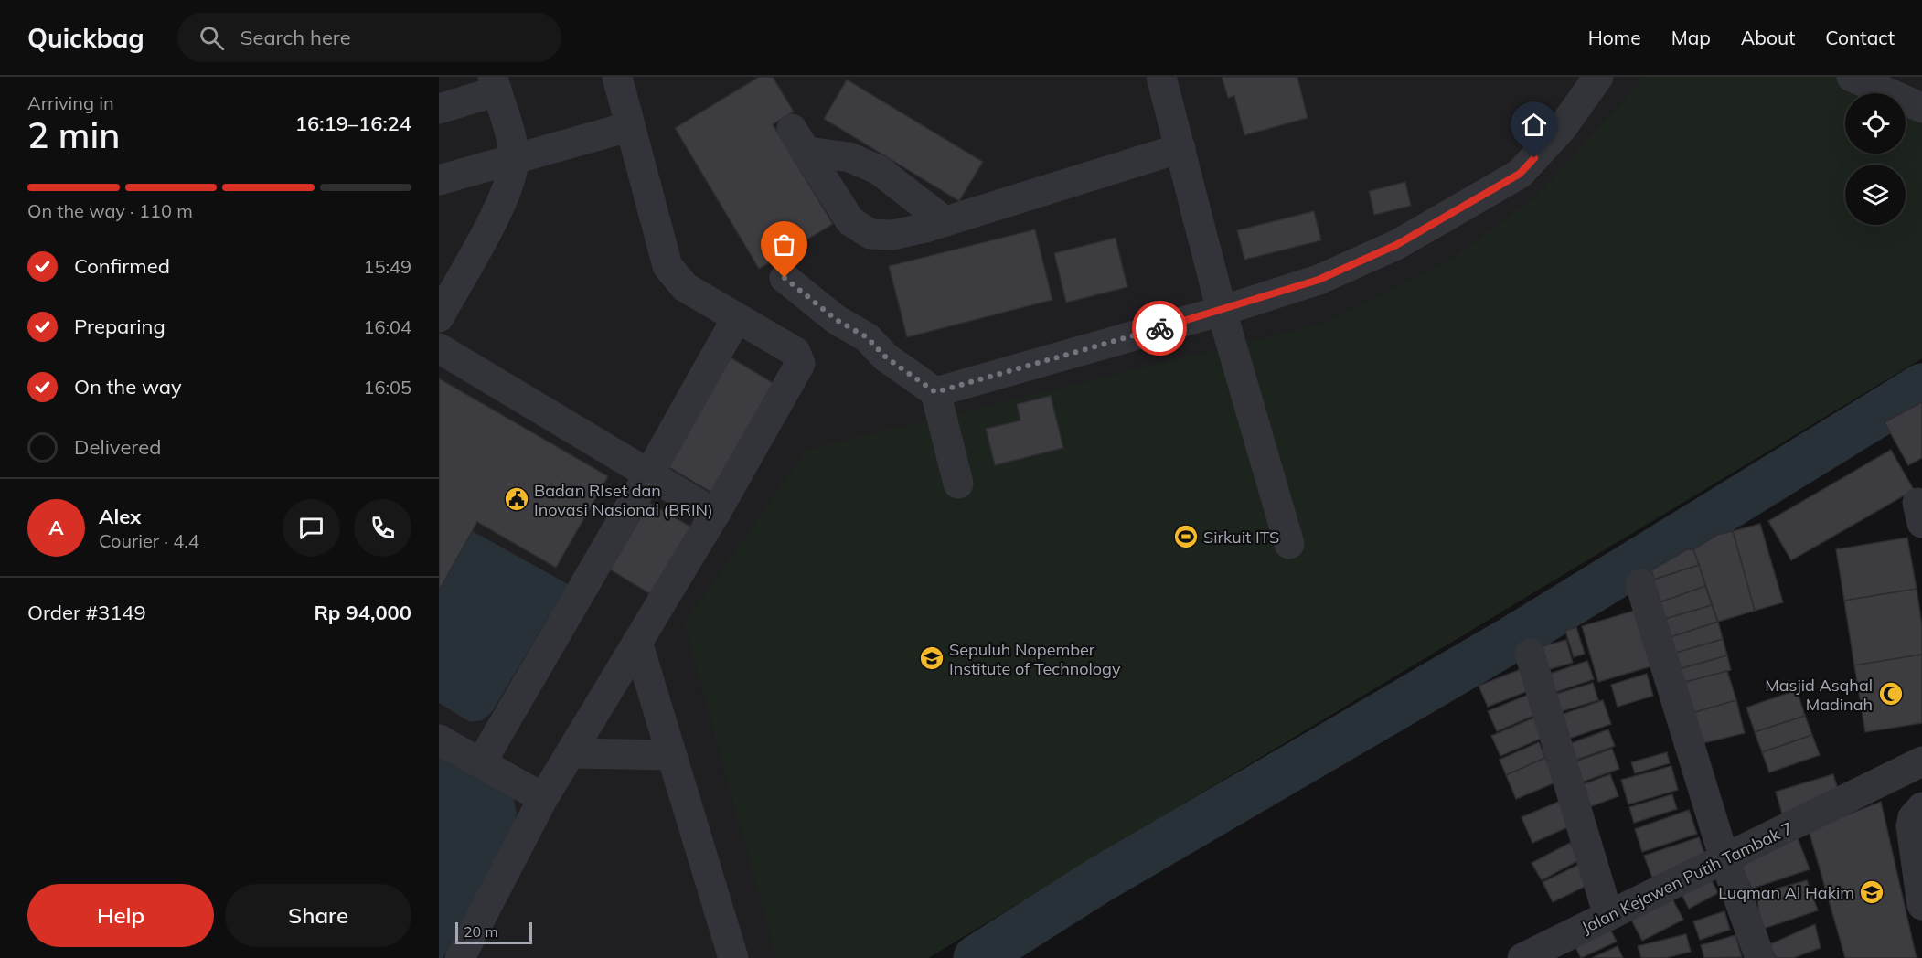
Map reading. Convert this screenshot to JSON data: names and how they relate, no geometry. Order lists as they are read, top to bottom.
{
  "streets": {
    "street": ["Jalan Kejawen Putih Tambak 7"]
  },
  "places": {
    "public building": ["Badan RIset dan Inovasi Nasional (BRIN)"],
    "sports": ["Sirkuit ITS"],
    "school or university": ["Sepuluh Nopember Institute of Technology", "Luqman Al Hakim"],
    "mosque": ["Masjid Asqhal Madinah"]
  },
  "scale_bar": "20 m",
  "page": {
    "header": "Quickbag",
    "search": "Search here",
    "nav": [
      "Home",
      "Map",
      "About",
      "Contact"
    ],
    "heading": ["2 min", "Arriving in", "16:19–16:24"],
    "panel": [
      "Alex",
      "Courier · 4.4",
      "Order #3149",
      "Rp 94,000"
    ],
    "bar": "On the way · 110 m",
    "list": [
      ["Confirmed", "15:49"],
      ["Preparing", "16:04"],
      ["On the way", "16:05"],
      "Delivered"
    ],
    "round": "A",
    "buttons": ["Help", "Share"],
    "scale": "20 m"
  }
}
